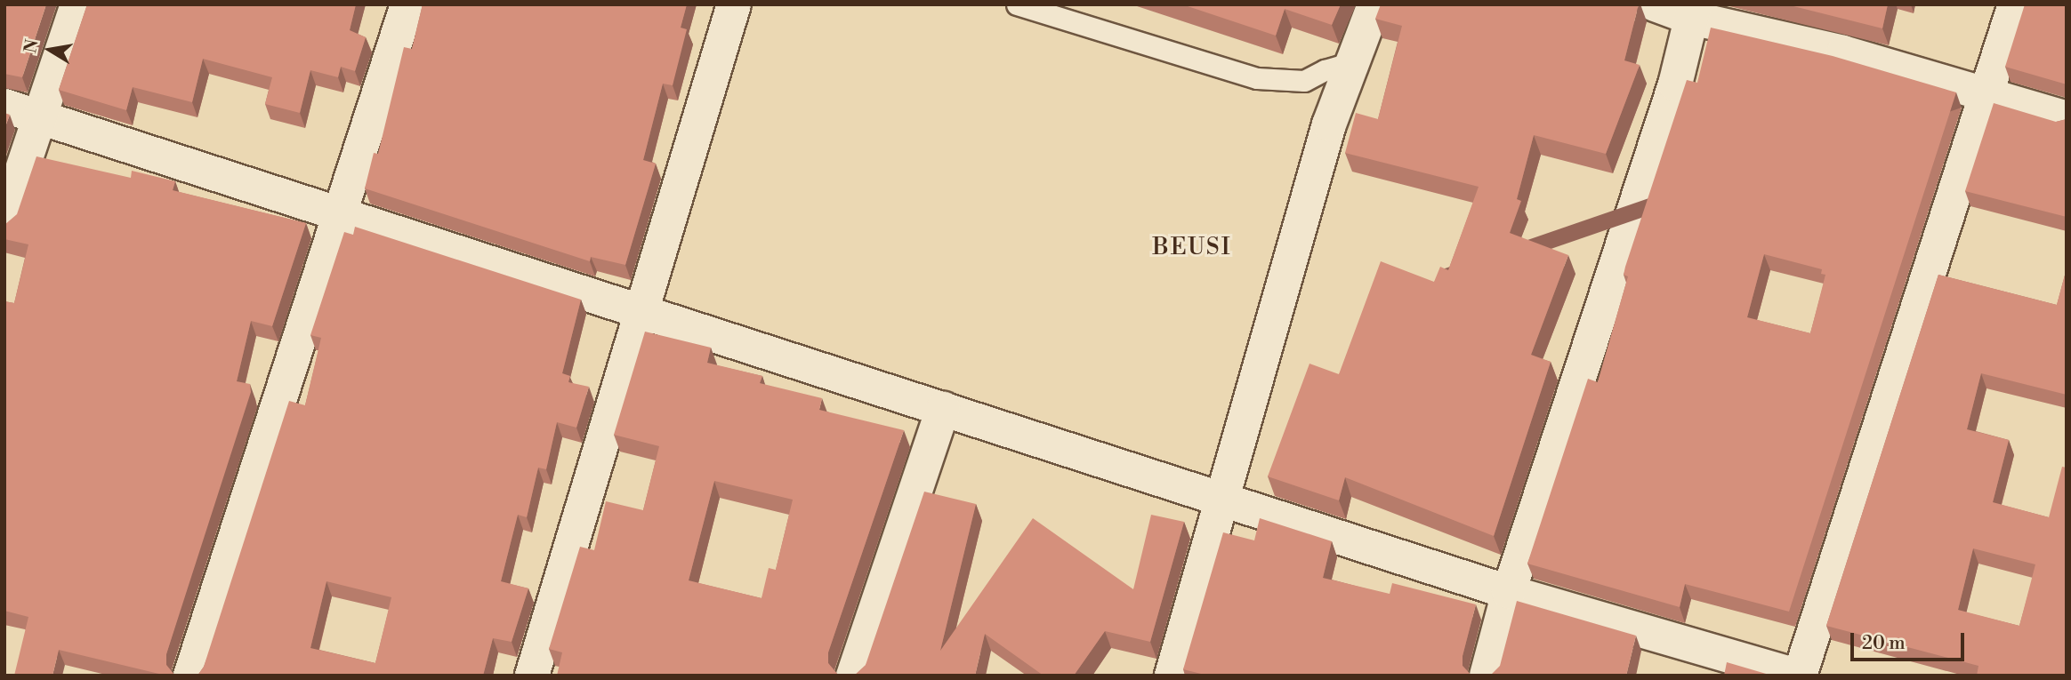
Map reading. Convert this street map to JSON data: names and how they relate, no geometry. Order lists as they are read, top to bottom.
{
  "districts": ["BEUSI"],
  "scale_bar": "20 m",
  "north": "left"
}
